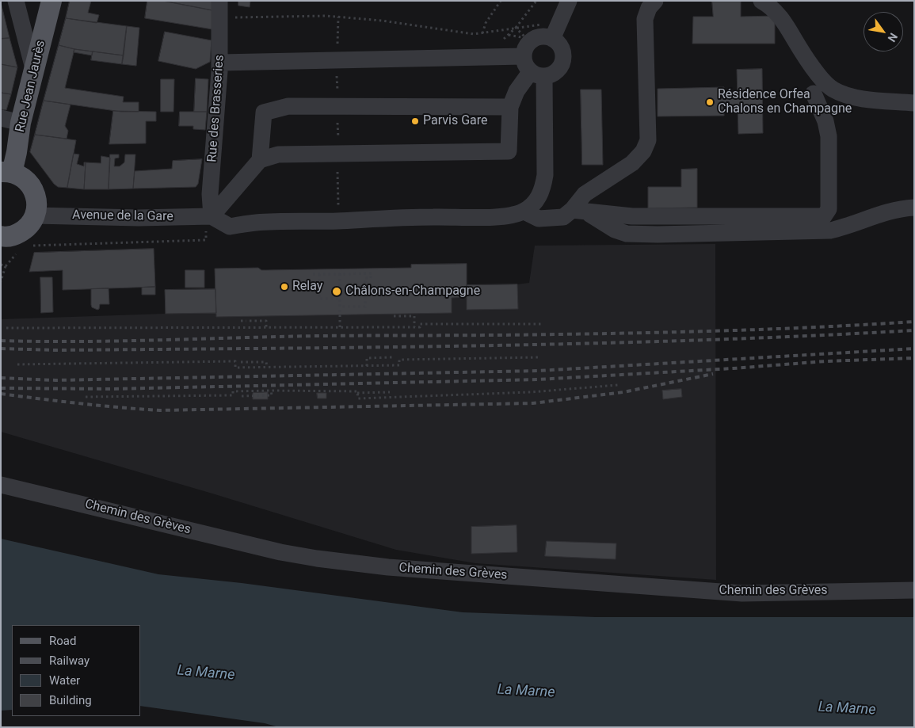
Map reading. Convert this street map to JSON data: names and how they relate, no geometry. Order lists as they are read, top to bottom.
{
  "streets": {
    "main road": ["Rue Jean Jaurès"],
    "street": ["Rue des Brasseries", "Avenue de la Gare", "Chemin des Grèves"]
  },
  "crossings": [
    ["Rue des Brasseries", "Avenue de la Gare"]
  ],
  "water": ["La Marne"],
  "places": [
    "Résidence Orfea Chalons en Champagne",
    "Parvis Gare",
    "Relay",
    "Châlons-en-Champagne"
  ],
  "legend": [
    "Road",
    "Railway",
    "Water",
    "Building"
  ],
  "north": "bottom right"
}
